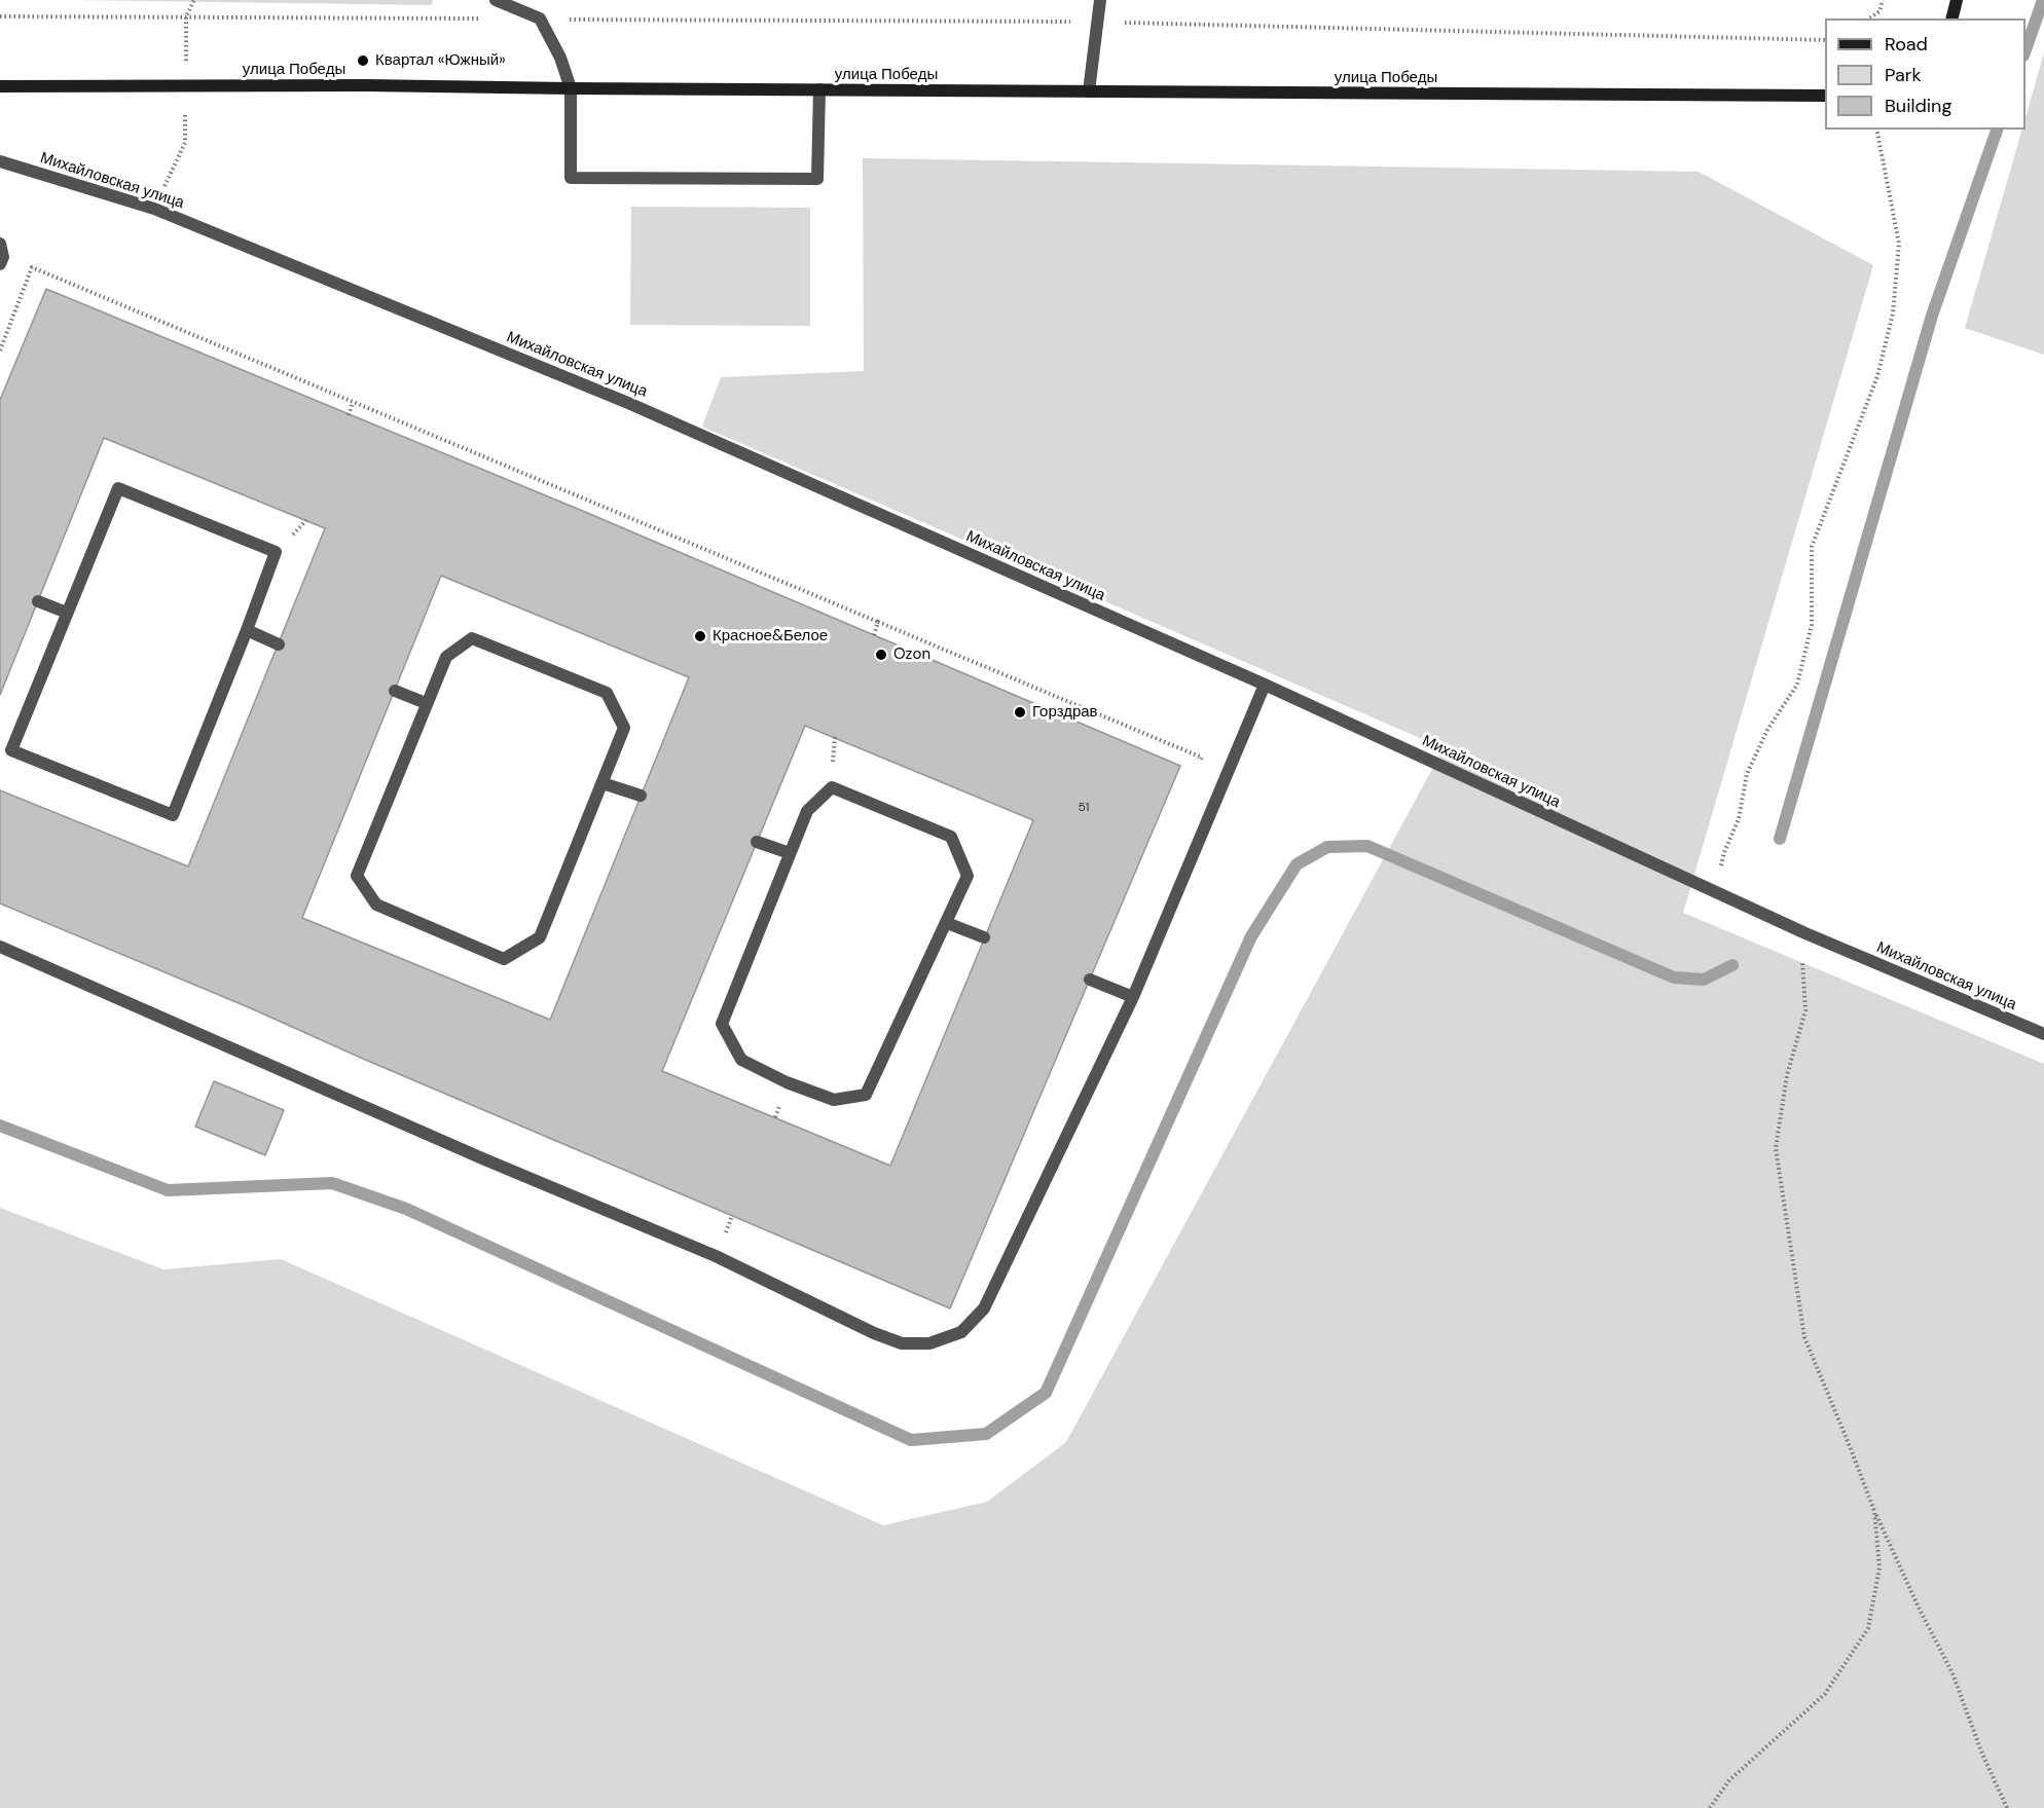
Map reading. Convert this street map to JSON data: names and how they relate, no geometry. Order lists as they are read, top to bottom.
{
  "streets": {
    "main road": ["улица Победы"],
    "street": ["Михайловская улица"]
  },
  "places": [
    "Квартал «Южный»",
    "Красное&Белое",
    "Ozon",
    "Горздрав"
  ],
  "house_numbers": ["51"],
  "legend": ["Road", "Park", "Building"]
}
